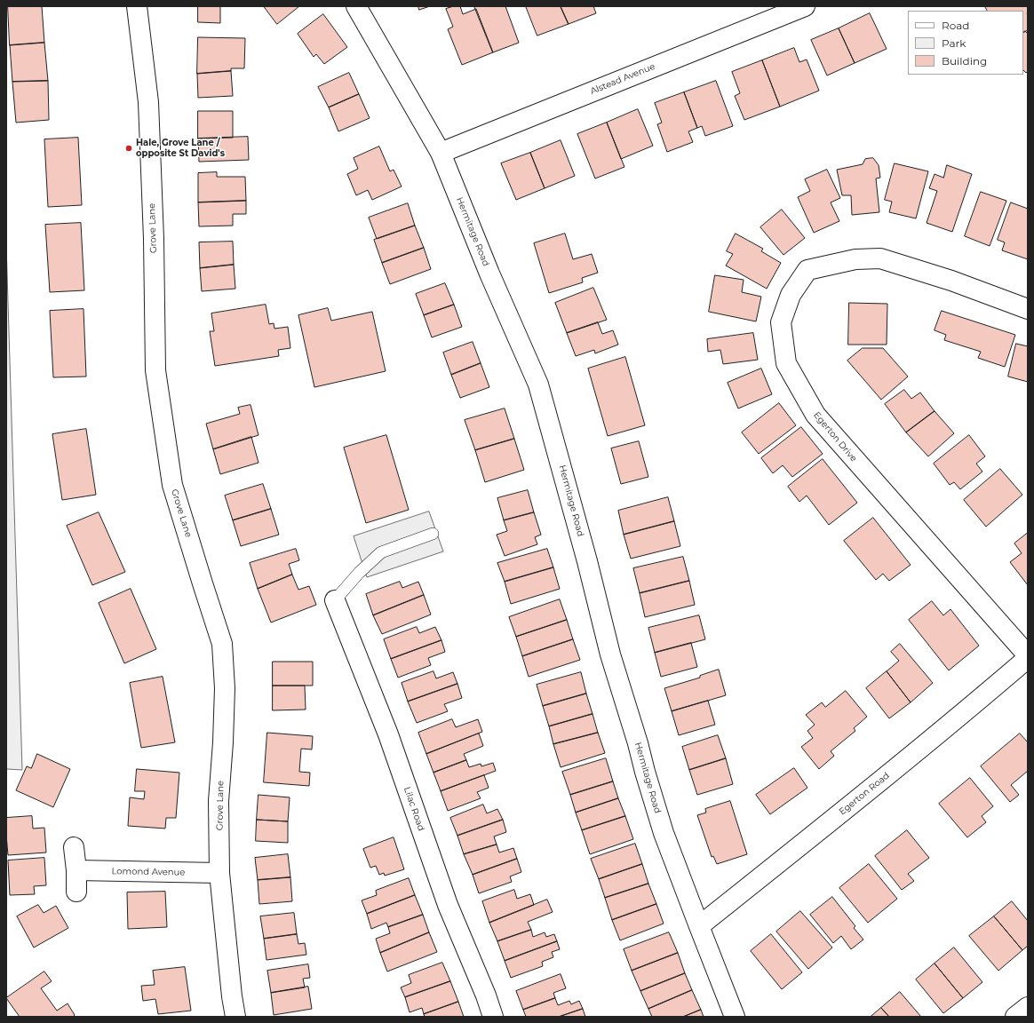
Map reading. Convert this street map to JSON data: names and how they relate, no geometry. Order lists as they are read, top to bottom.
{
  "streets": {
    "street": [
      "Alstead Avenue",
      "Grove Lane",
      "Hermitage Road",
      "Egerton Drive",
      "Egerton Road",
      "Lilac Road",
      "Lomond Avenue"
    ]
  },
  "crossings": [
    ["Alstead Avenue", "Hermitage Road"],
    ["Grove Lane", "Lomond Avenue"],
    ["Hermitage Road", "Egerton Road"]
  ],
  "places": ["Hale, Grove Lane / opposite St David's"],
  "legend": ["Road", "Park", "Building"]
}
